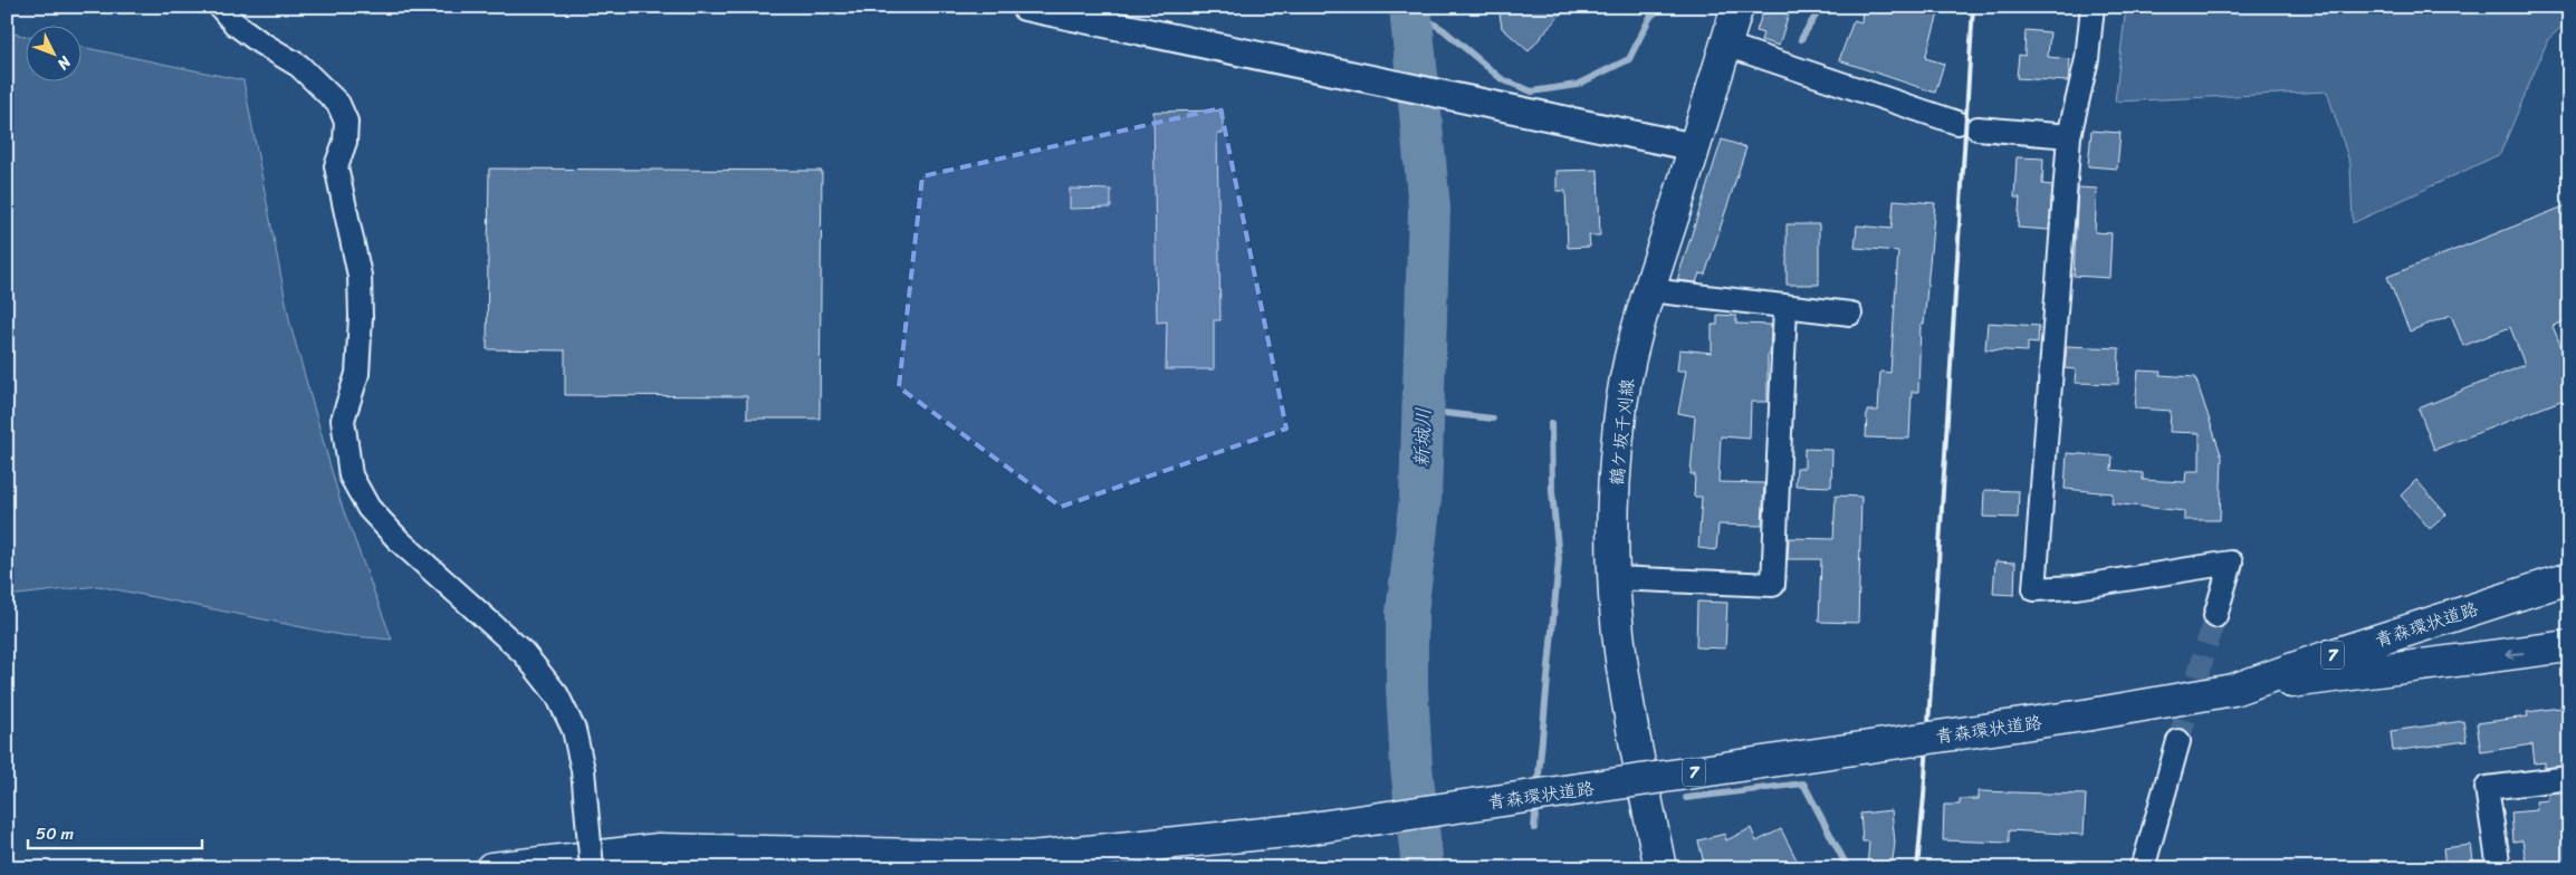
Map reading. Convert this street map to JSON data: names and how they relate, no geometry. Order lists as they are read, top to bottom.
{
  "streets": {
    "main road": ["鶴ケ坂千刈線", "青森環状道路", "7"]
  },
  "water": ["新城川"],
  "scale_bar": "50 m",
  "north": "bottom right"
}
